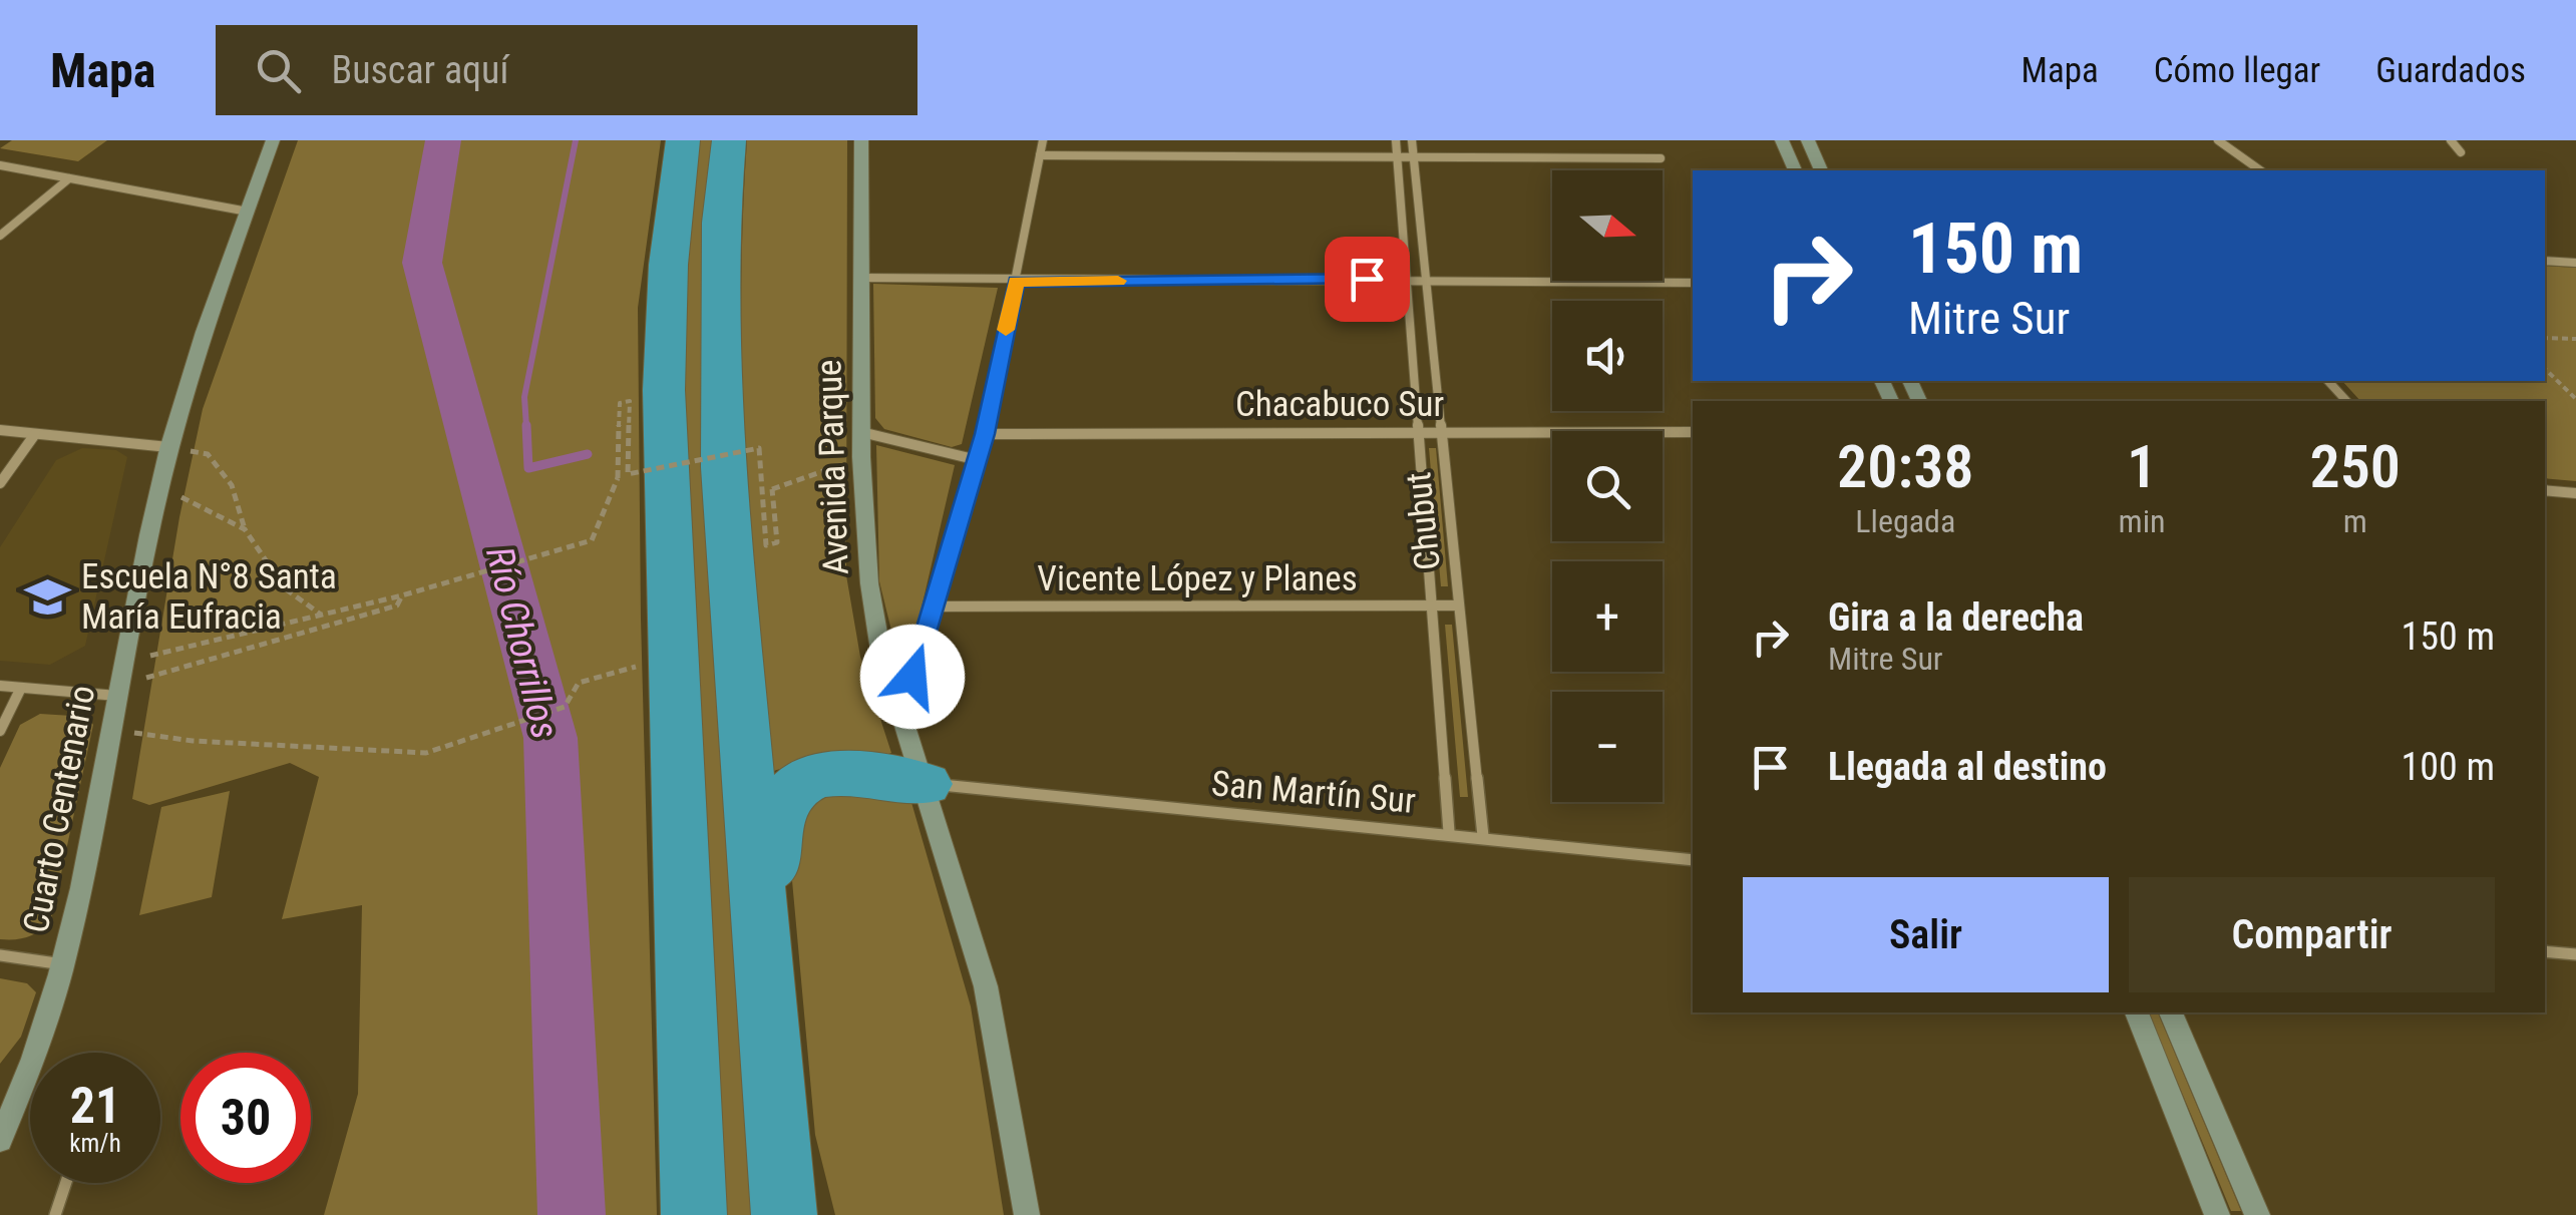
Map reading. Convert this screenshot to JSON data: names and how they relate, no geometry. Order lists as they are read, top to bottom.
{
  "streets": {
    "main road": ["Avenida Parque", "Cuarto Centenario"],
    "street": [
      "Chacabuco Sur",
      "Chubut",
      "Vicente López y Planes",
      "San Martín Sur"
    ]
  },
  "crossings": [
    ["Chacabuco Sur", "Chubut"],
    ["Avenida Parque", "San Martín Sur"],
    ["Chubut", "Vicente López y Planes"],
    ["Chubut", "San Martín Sur"]
  ],
  "water": ["Río Chorrillos"],
  "places": {
    "school or university": ["Escuela N°8 Santa María Eufracia"]
  },
  "north": "right",
  "page": {
    "header": "Mapa",
    "search": "Buscar aquí",
    "nav": ["Mapa", "Cómo llegar", "Guardados"],
    "map_buttons": ["+", "−"],
    "turn": ["150 m", "Mitre Sur"],
    "eta": [
      "20:38",
      "Llegada",
      "1",
      "min",
      "250",
      "m"
    ],
    "list": [
      {
        "name": "Gira a la derecha",
        "note": "Mitre Sur",
        "value": "150 m"
      },
      {
        "name": "Llegada al destino",
        "value": "100 m"
      }
    ],
    "buttons": ["Salir", "Compartir"],
    "speed": "21 km/h",
    "limit": "30"
  }
}
